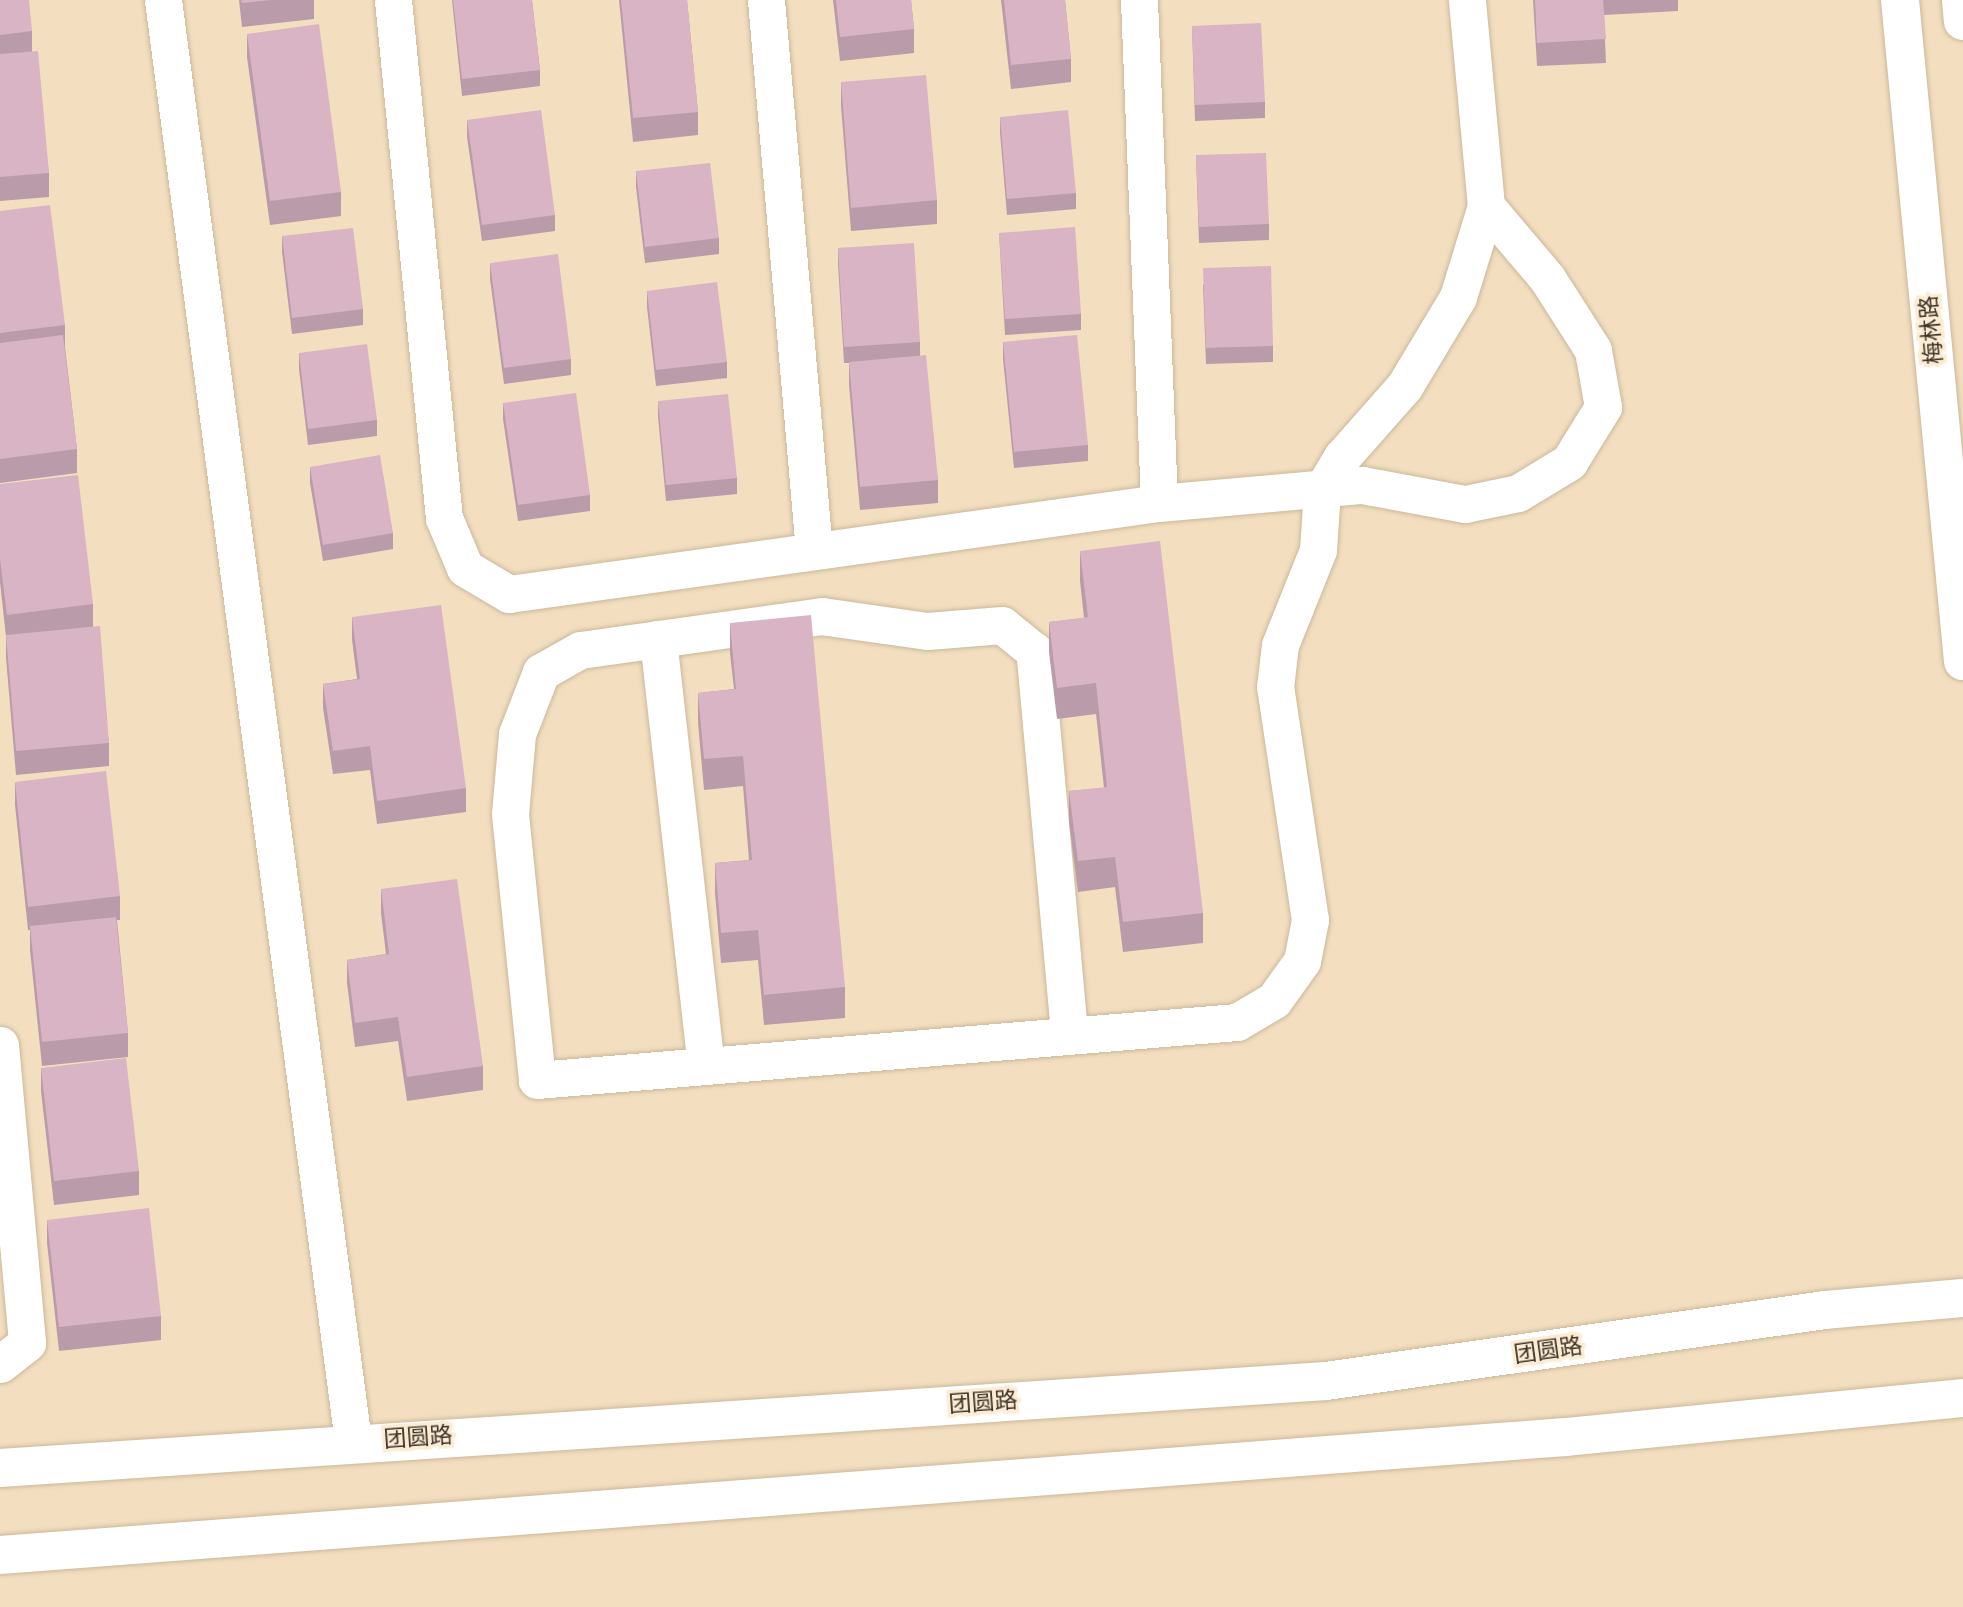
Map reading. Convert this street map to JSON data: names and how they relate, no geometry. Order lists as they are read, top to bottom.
{
  "streets": {
    "street": ["梅林路", "团圆路"]
  }
}
